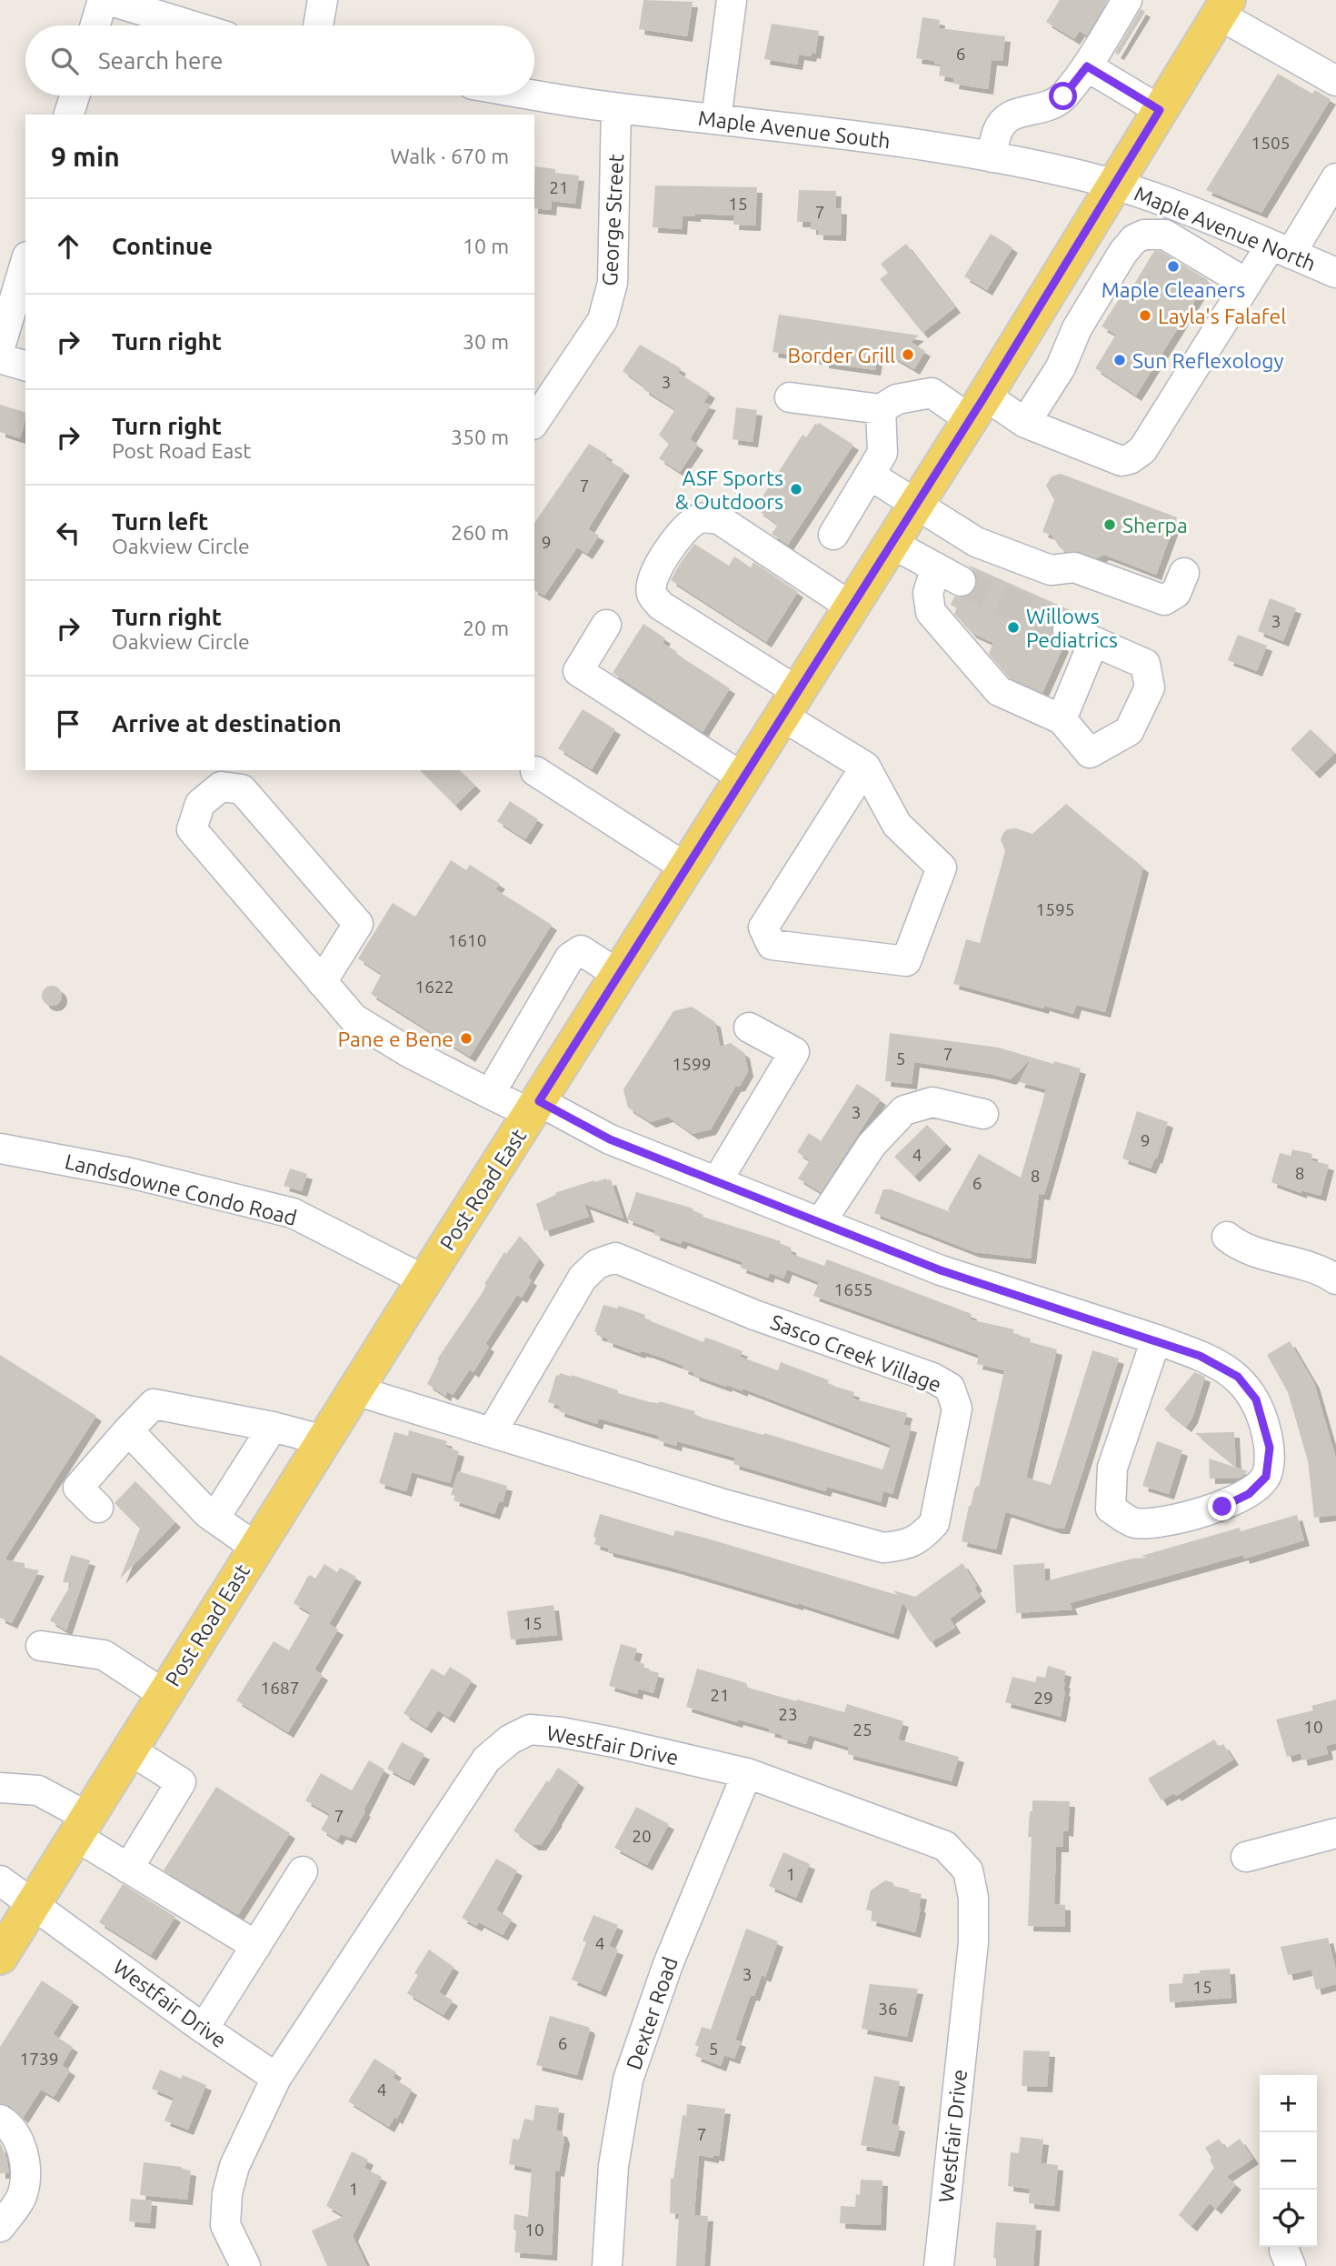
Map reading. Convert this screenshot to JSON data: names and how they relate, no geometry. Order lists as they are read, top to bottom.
{
  "streets": {
    "main road": ["Post Road East"],
    "street": [
      "Maple Avenue South",
      "George Street",
      "Maple Avenue North",
      "Landsdowne Condo Road",
      "Sasco Creek Village",
      "Westfair Drive",
      "Dexter Road"
    ]
  },
  "crossings": [
    ["Maple Avenue South", "George Street"],
    ["Maple Avenue South", "Maple Avenue North"],
    ["Maple Avenue South", "Post Road East"],
    ["Maple Avenue North", "Post Road East"],
    ["Landsdowne Condo Road", "Post Road East"],
    ["Post Road East", "Sasco Creek Village"],
    ["Post Road East", "Westfair Drive"],
    ["Westfair Drive", "Dexter Road"]
  ],
  "places": [
    "Maple Cleaners",
    "Layla's Falafel",
    "Border Grill",
    "Sun Reflexology",
    "ASF Sports & Outdoors",
    "Sherpa",
    "Willows Pediatrics",
    "Pane e Bene"
  ],
  "house_numbers": [
    "6",
    "1505",
    "21",
    "15",
    "7",
    "3",
    "7",
    "9",
    "3",
    "1595",
    "1610",
    "1622",
    "7",
    "5",
    "1599",
    "3",
    "9",
    "4",
    "8",
    "8",
    "6",
    "1655",
    "15",
    "1687",
    "21",
    "29",
    "23",
    "10",
    "25",
    "7",
    "20",
    "1",
    "4",
    "3",
    "15",
    "36",
    "6",
    "5",
    "1739",
    "4",
    "7",
    "1",
    "10"
  ],
  "page": {
    "search": "Search here",
    "heading": ["9 min", "Walk · 670 m"],
    "list": [
      ["Continue", "10 m"],
      ["Turn right", "30 m"],
      ["Turn right", "Post Road East", "350 m"],
      ["Turn left", "Oakview Circle", "260 m"],
      ["Turn right", "Oakview Circle", "20 m"],
      "Arrive at destination"
    ],
    "map_buttons": ["+", "−"]
  }
}
